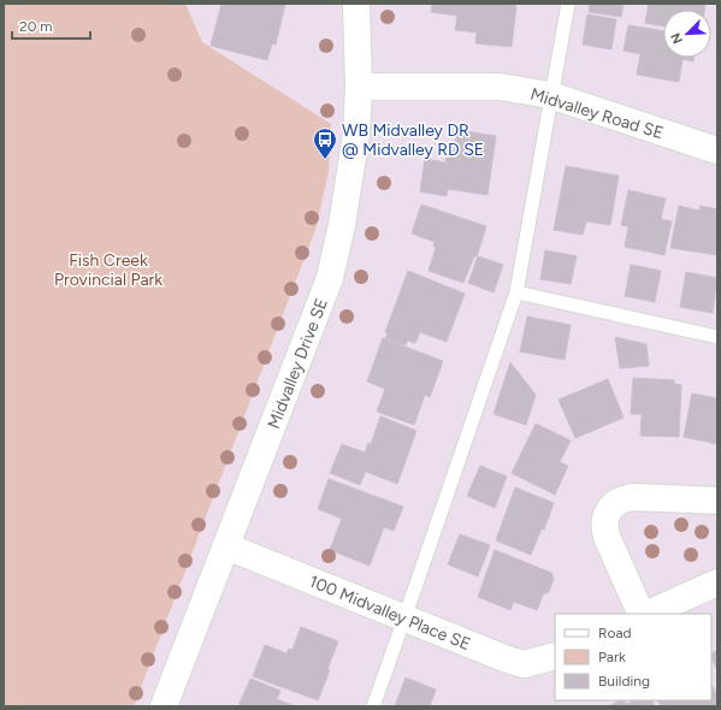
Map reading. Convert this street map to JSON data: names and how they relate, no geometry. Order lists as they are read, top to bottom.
{
  "streets": {
    "street": ["Midvalley Road SE", "Midvalley Drive SE", "100 Midvalley Place SE"]
  },
  "crossings": [
    ["Midvalley Road SE", "Midvalley Drive SE"],
    ["Midvalley Drive SE", "100 Midvalley Place SE"]
  ],
  "parks": ["Fish Creek Provincial Park"],
  "places": {
    "bus stop": ["WB Midvalley DR @ Midvalley RD SE"]
  },
  "legend": ["Road", "Park", "Building"],
  "scale_bar": "20 m",
  "north": "bottom left"
}
